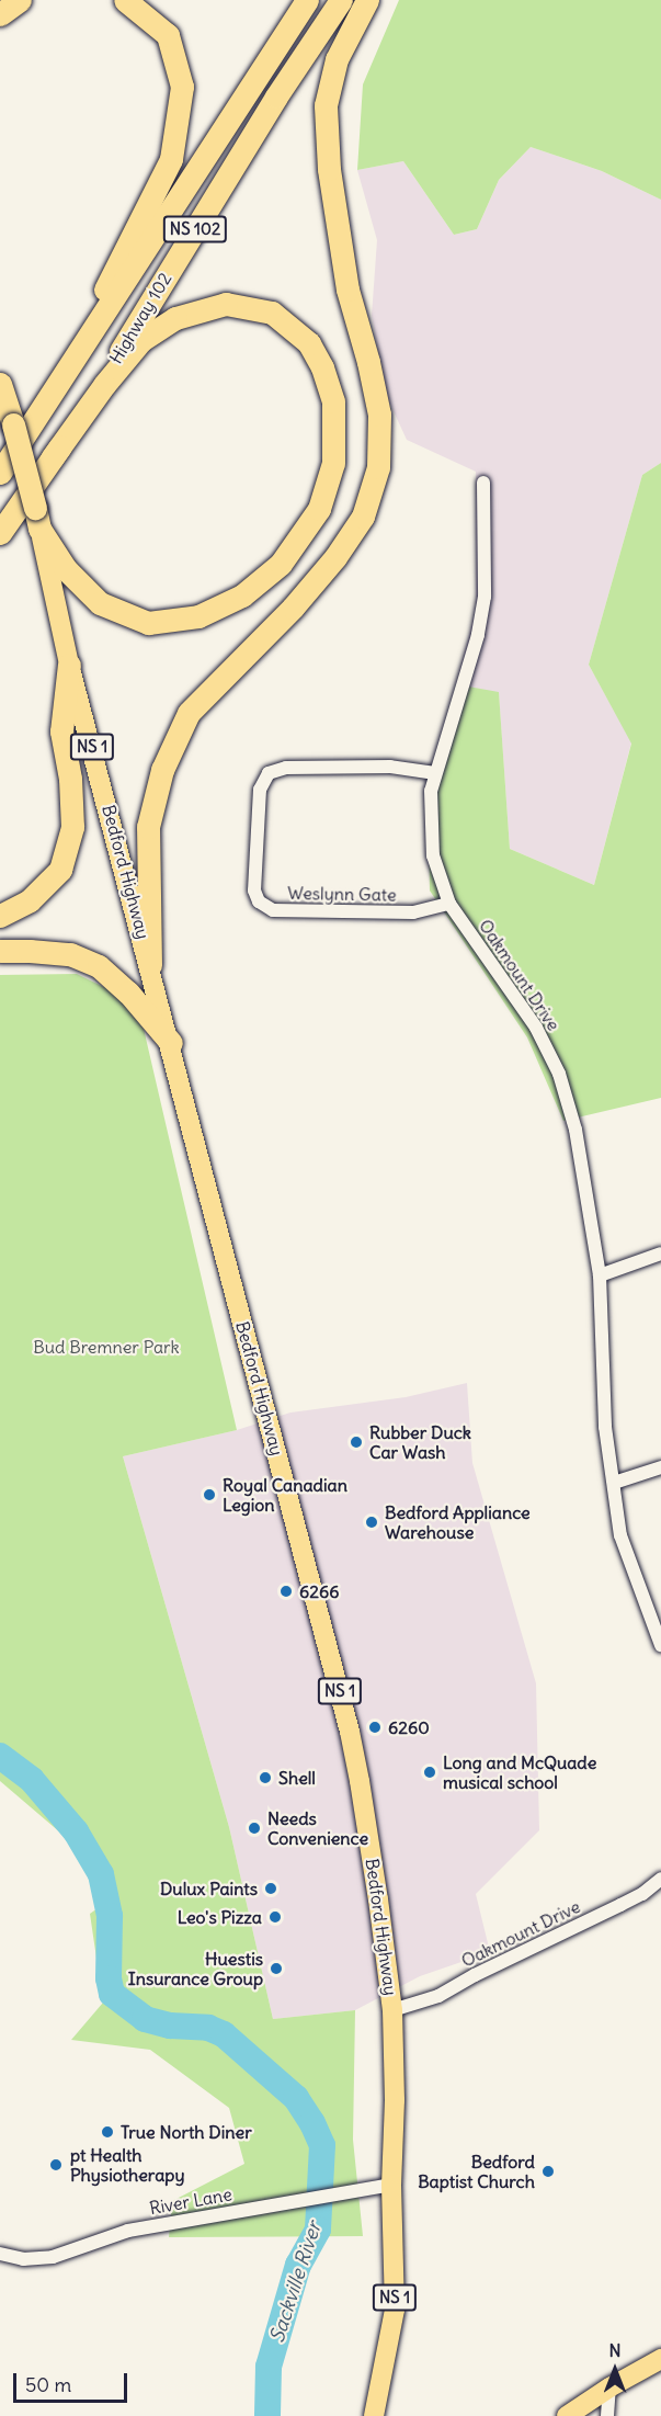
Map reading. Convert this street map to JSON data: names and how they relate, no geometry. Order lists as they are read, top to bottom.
{
  "streets": {
    "highway": ["NS 102", "Highway 102"],
    "main road": ["NS 1", "Bedford Highway"],
    "street": ["Weslynn Gate", "Oakmount Drive", "River Lane"]
  },
  "crossings": [
    ["Bedford Highway", "Oakmount Drive"],
    ["Bedford Highway", "River Lane"],
    ["Weslynn Gate", "Oakmount Drive"]
  ],
  "water": ["Sackville River"],
  "parks": ["Bud Bremner Park"],
  "places": [
    "Rubber Duck Car Wash",
    "Royal Canadian Legion",
    "Bedford Appliance Warehouse",
    "6266",
    "6260",
    "Long and McQuade musical school",
    "Shell",
    "Needs Convenience",
    "Dulux Paints",
    "Leo's Pizza",
    "Huestis Insurance Group",
    "True North Diner",
    "pt Health Physiotherapy",
    "Bedford Baptist Church"
  ],
  "scale_bar": "50 m",
  "north": "top"
}
